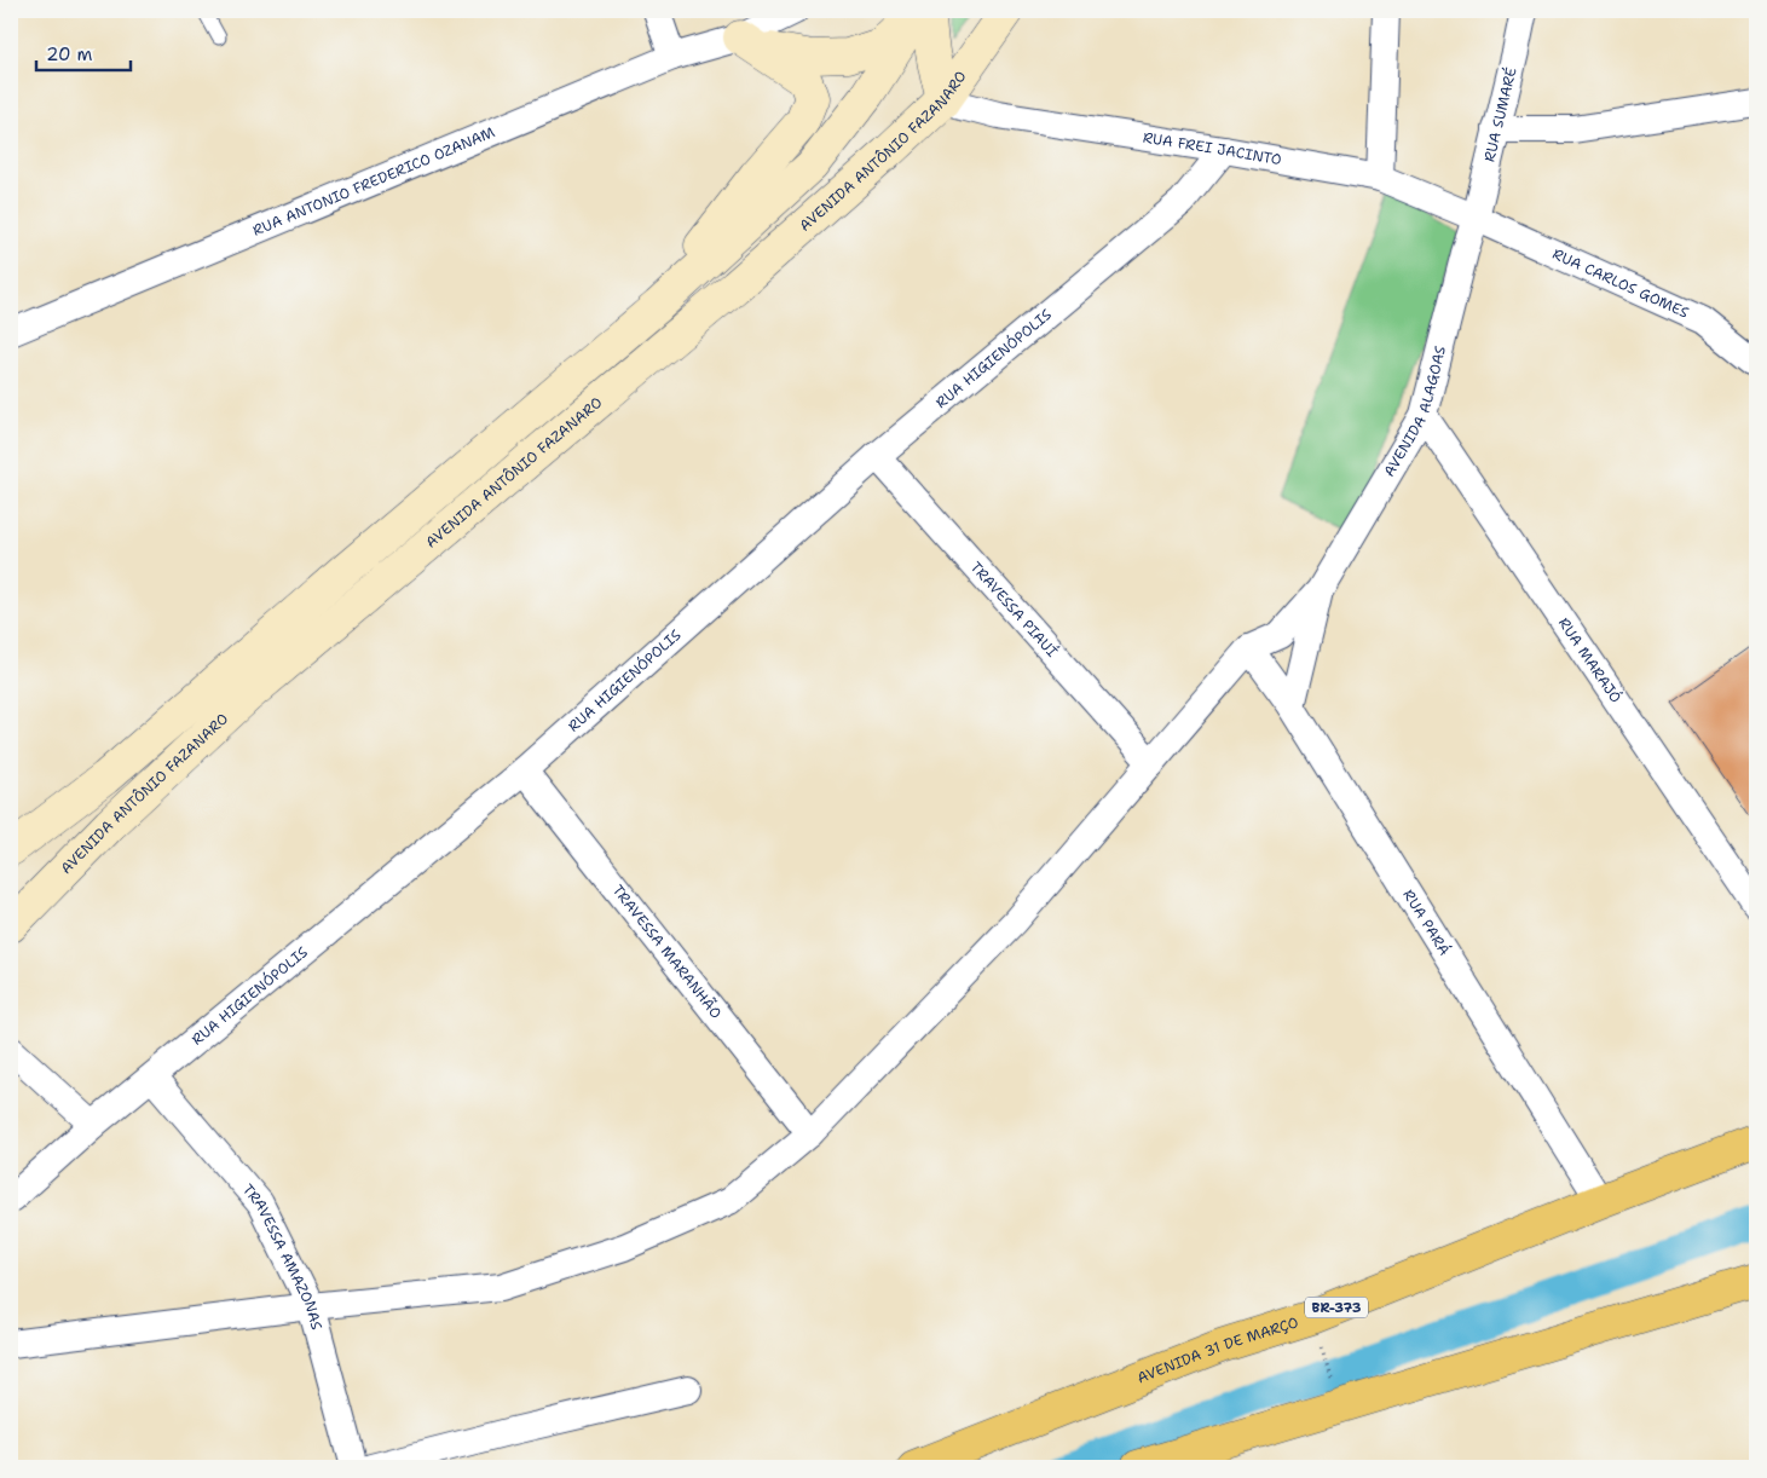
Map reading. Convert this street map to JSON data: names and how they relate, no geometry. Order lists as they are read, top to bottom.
{
  "streets": {
    "main road": ["AVENIDA ANTÔNIO FAZANARO", "BR-373", "AVENIDA 31 DE MARÇO"],
    "street": [
      "RUA SUMARÉ",
      "RUA FREI JACINTO",
      "RUA ANTONIO FREDERICO OZANAM",
      "RUA CARLOS GOMES",
      "RUA HIGIENÓPOLIS",
      "AVENIDA ALAGOAS",
      "TRAVESSA PIAUÍ",
      "RUA MARAJÓ",
      "RUA PARÁ",
      "TRAVESSA MARANHÃO",
      "TRAVESSA AMAZONAS"
    ]
  },
  "crossings": [
    ["RUA SUMARÉ", "RUA FREI JACINTO"],
    ["RUA SUMARÉ", "RUA CARLOS GOMES"],
    ["RUA SUMARÉ", "AVENIDA ALAGOAS"],
    ["RUA FREI JACINTO", "AVENIDA ANTÔNIO FAZANARO"],
    ["RUA FREI JACINTO", "RUA CARLOS GOMES"],
    ["RUA FREI JACINTO", "RUA HIGIENÓPOLIS"],
    ["RUA FREI JACINTO", "AVENIDA ALAGOAS"],
    ["RUA CARLOS GOMES", "AVENIDA ALAGOAS"],
    ["RUA HIGIENÓPOLIS", "TRAVESSA PIAUÍ"],
    ["RUA HIGIENÓPOLIS", "TRAVESSA MARANHÃO"],
    ["RUA HIGIENÓPOLIS", "TRAVESSA AMAZONAS"],
    ["AVENIDA ALAGOAS", "RUA MARAJÓ"],
    ["AVENIDA ALAGOAS", "RUA PARÁ"],
    ["RUA PARÁ", "AVENIDA 31 DE MARÇO"]
  ],
  "scale_bar": "20 m"
}
